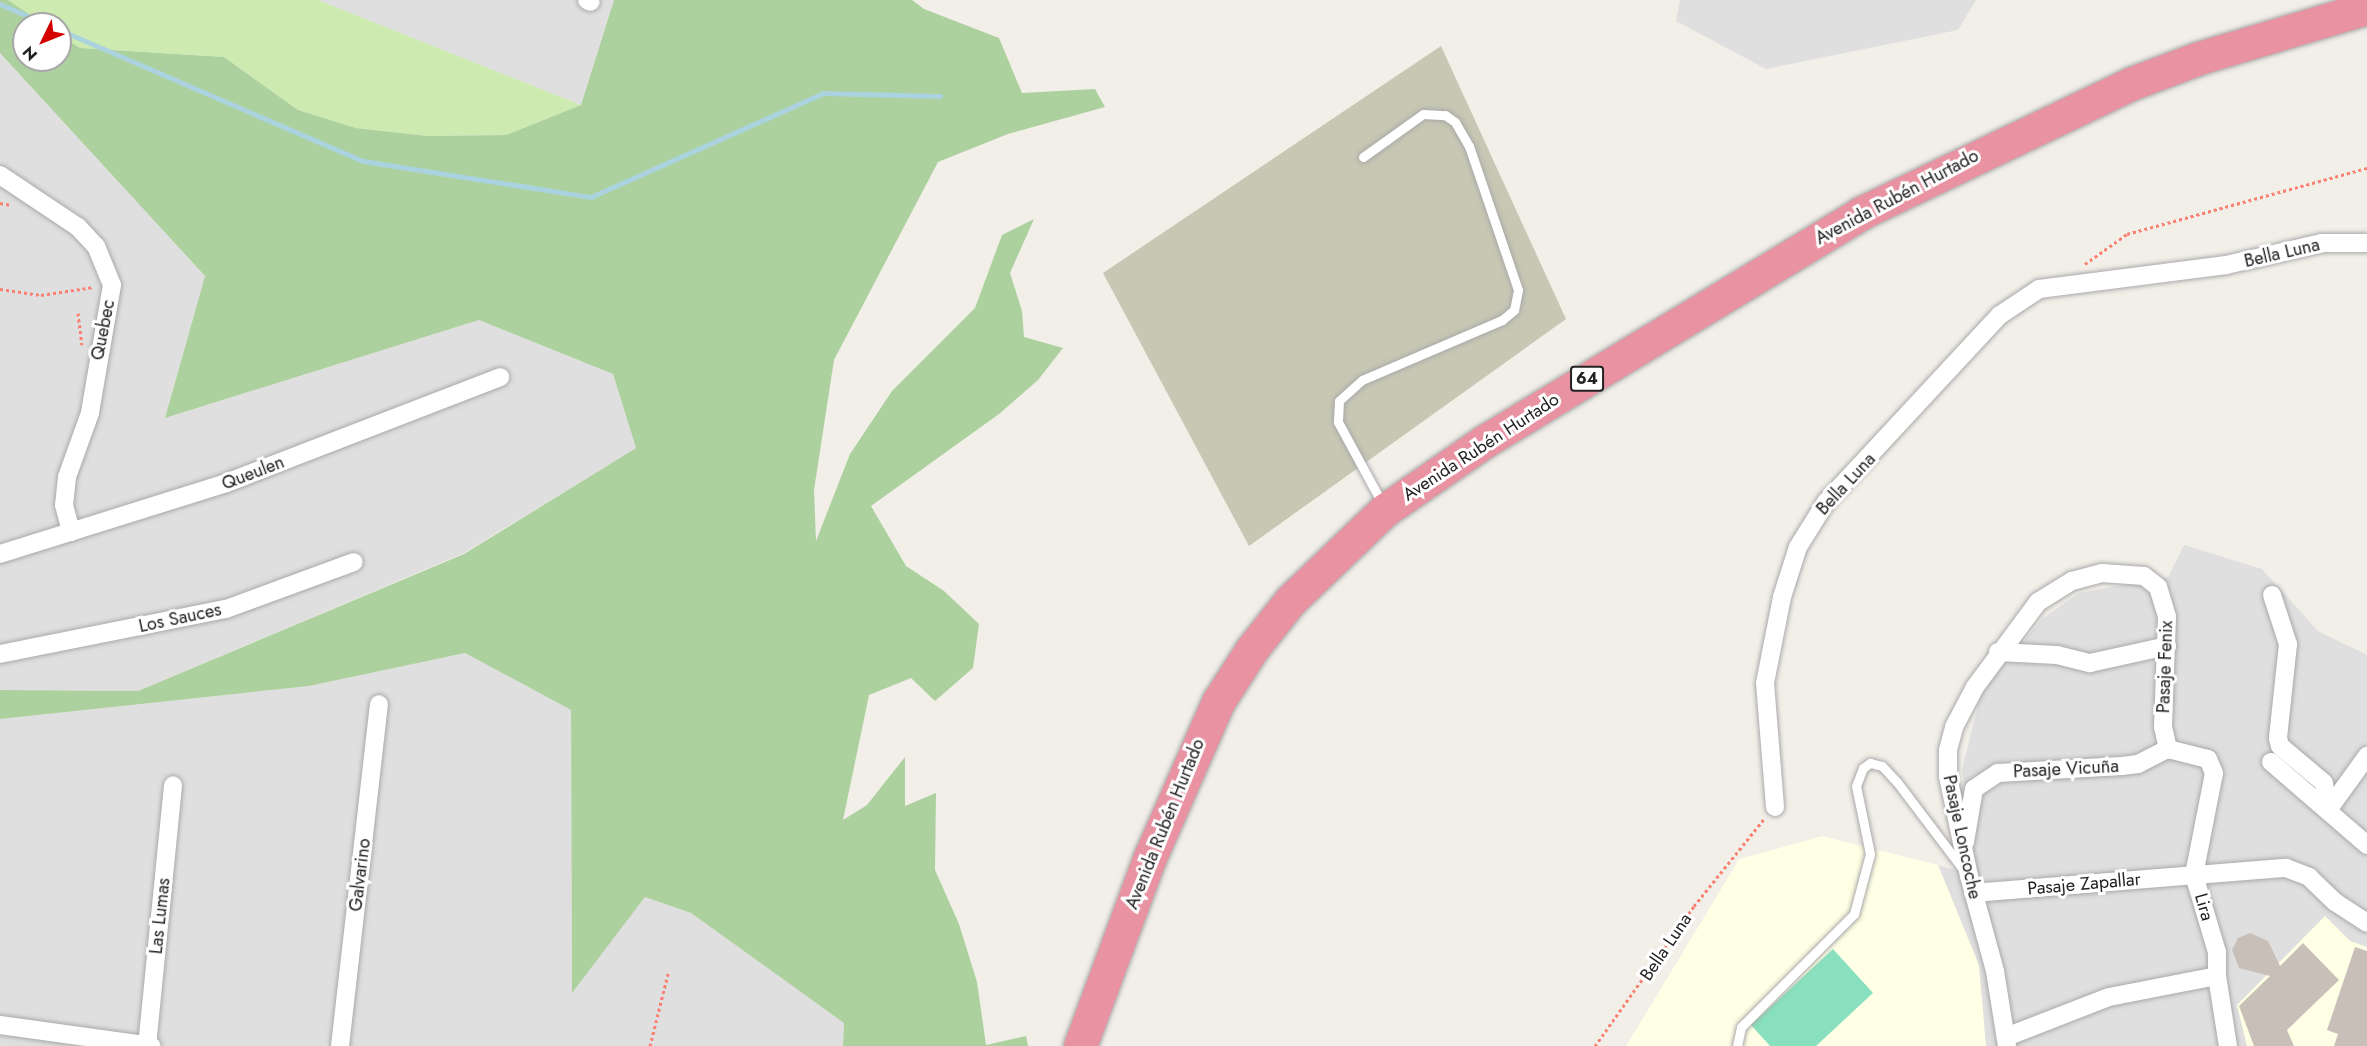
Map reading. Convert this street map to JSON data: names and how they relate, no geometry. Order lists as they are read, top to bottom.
{
  "streets": {
    "highway": ["Avenida Rubén Hurtado", "64"],
    "street": [
      "Bella Luna",
      "Quebec",
      "Queulen",
      "Los Sauces",
      "Pasaje Fenix",
      "Pasaje Vicuña",
      "Pasaje Loncoche",
      "Galvarino",
      "Pasaje Zapallar",
      "Lira",
      "Las Lumas"
    ]
  },
  "crossings": [
    ["Quebec", "Queulen"],
    ["Pasaje Fenix", "Pasaje Vicuña"],
    ["Pasaje Fenix", "Pasaje Loncoche"],
    ["Pasaje Fenix", "Lira"],
    ["Pasaje Vicuña", "Pasaje Loncoche"],
    ["Pasaje Vicuña", "Lira"],
    ["Pasaje Loncoche", "Pasaje Zapallar"],
    ["Pasaje Zapallar", "Lira"]
  ],
  "north": "bottom left"
}
